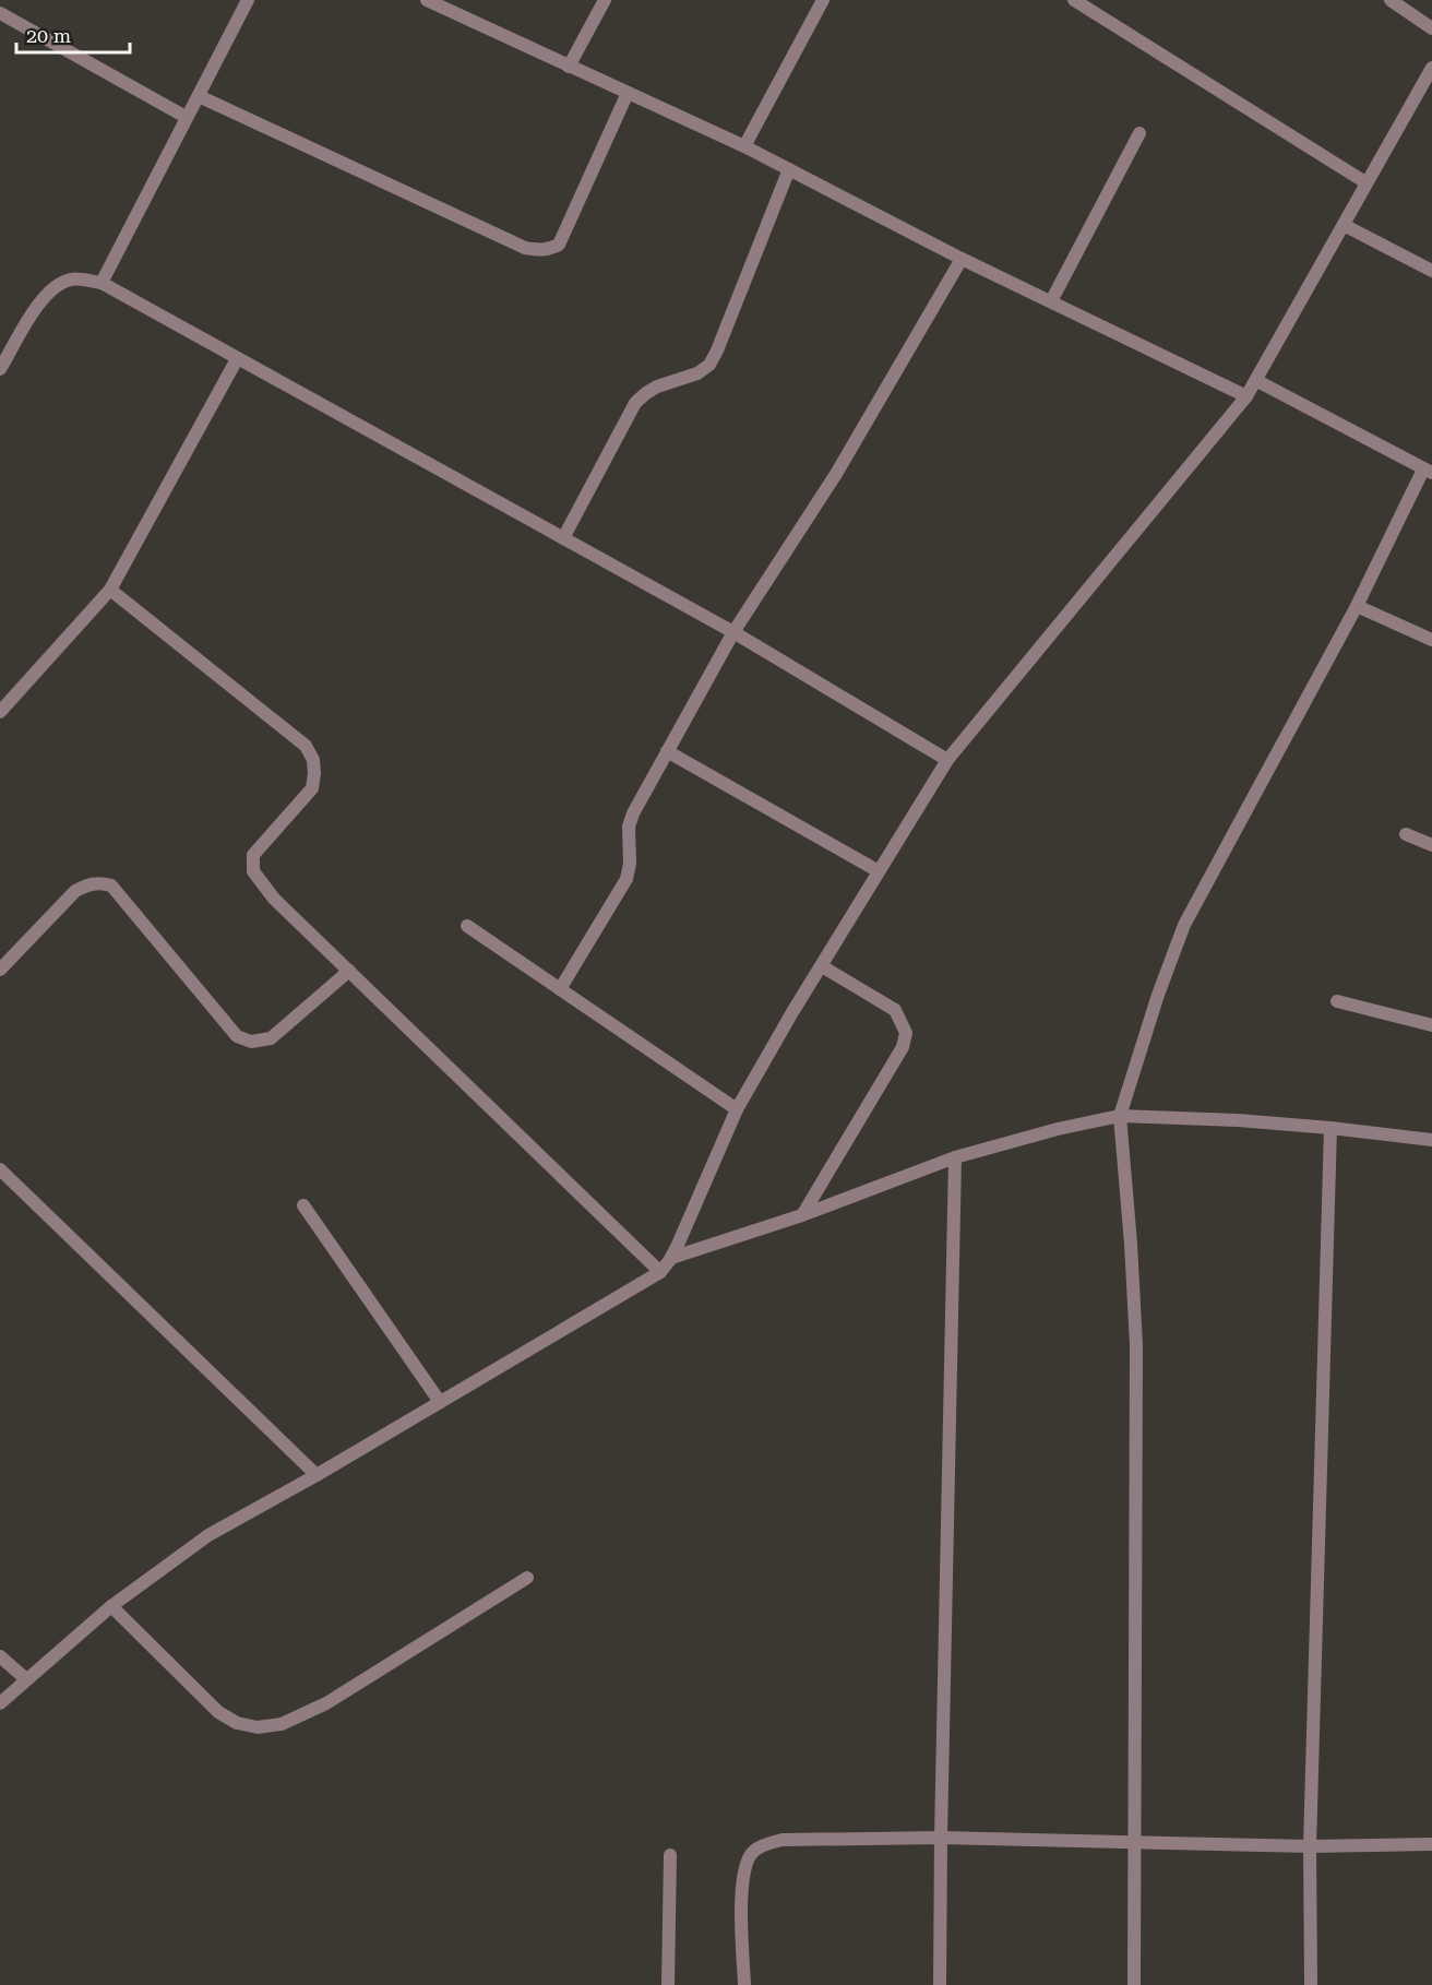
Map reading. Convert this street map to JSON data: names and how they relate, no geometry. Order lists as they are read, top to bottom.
{
  "scale_bar": "20 m"
}
